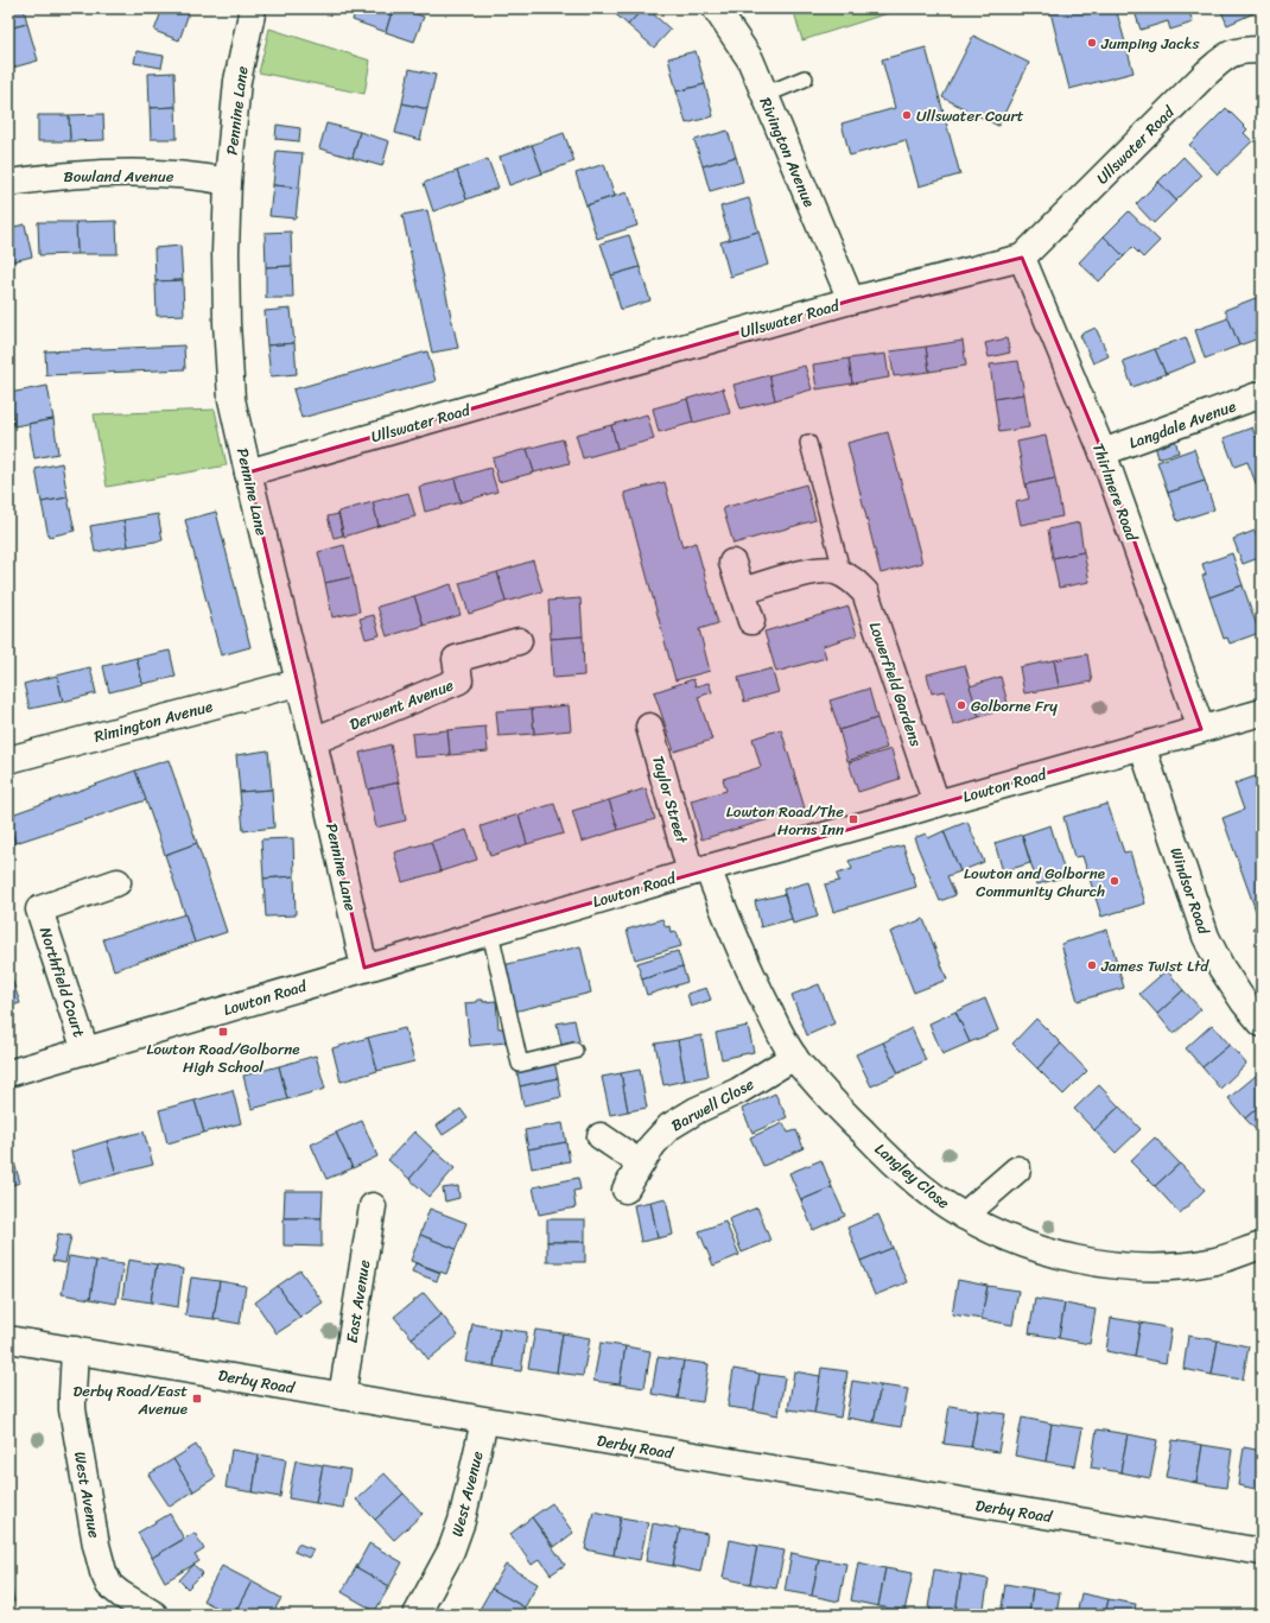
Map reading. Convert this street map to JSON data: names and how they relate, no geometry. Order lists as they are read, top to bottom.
{
  "streets": {
    "street": [
      "Pennine Lane",
      "Ullswater Road",
      "Rivington Avenue",
      "Bowland Avenue",
      "Langdale Avenue",
      "Thirlmere Road",
      "Lowerfield Gardens",
      "Derwent Avenue",
      "Rimington Avenue",
      "Lowton Road",
      "Taylor Street",
      "Windsor Road",
      "Northfield Court",
      "Barwell Close",
      "Langley Close",
      "East Avenue",
      "Derby Road",
      "West Avenue"
    ]
  },
  "crossings": [
    ["Pennine Lane", "Ullswater Road"],
    ["Pennine Lane", "Bowland Avenue"],
    ["Pennine Lane", "Derwent Avenue"],
    ["Pennine Lane", "Rimington Avenue"],
    ["Pennine Lane", "Lowton Road"],
    ["Ullswater Road", "Rivington Avenue"],
    ["Ullswater Road", "Thirlmere Road"],
    ["Langdale Avenue", "Thirlmere Road"],
    ["Thirlmere Road", "Lowton Road"],
    ["Lowerfield Gardens", "Lowton Road"],
    ["Lowton Road", "Taylor Street"],
    ["Lowton Road", "Windsor Road"],
    ["Lowton Road", "Northfield Court"],
    ["Lowton Road", "Langley Close"],
    ["Taylor Street", "Langley Close"],
    ["Barwell Close", "Langley Close"],
    ["East Avenue", "Derby Road"],
    ["Derby Road", "West Avenue"]
  ],
  "places": {
    "other": [
      "Jumping Jacks",
      "Ullswater Court",
      "Golborne Fry",
      "Lowton and Golborne Community Church",
      "James Twist Ltd"
    ],
    "transit": ["Lowton Road/The Horns Inn", "Lowton Road/Golborne High School", "Derby Road/East Avenue"]
  }
}
